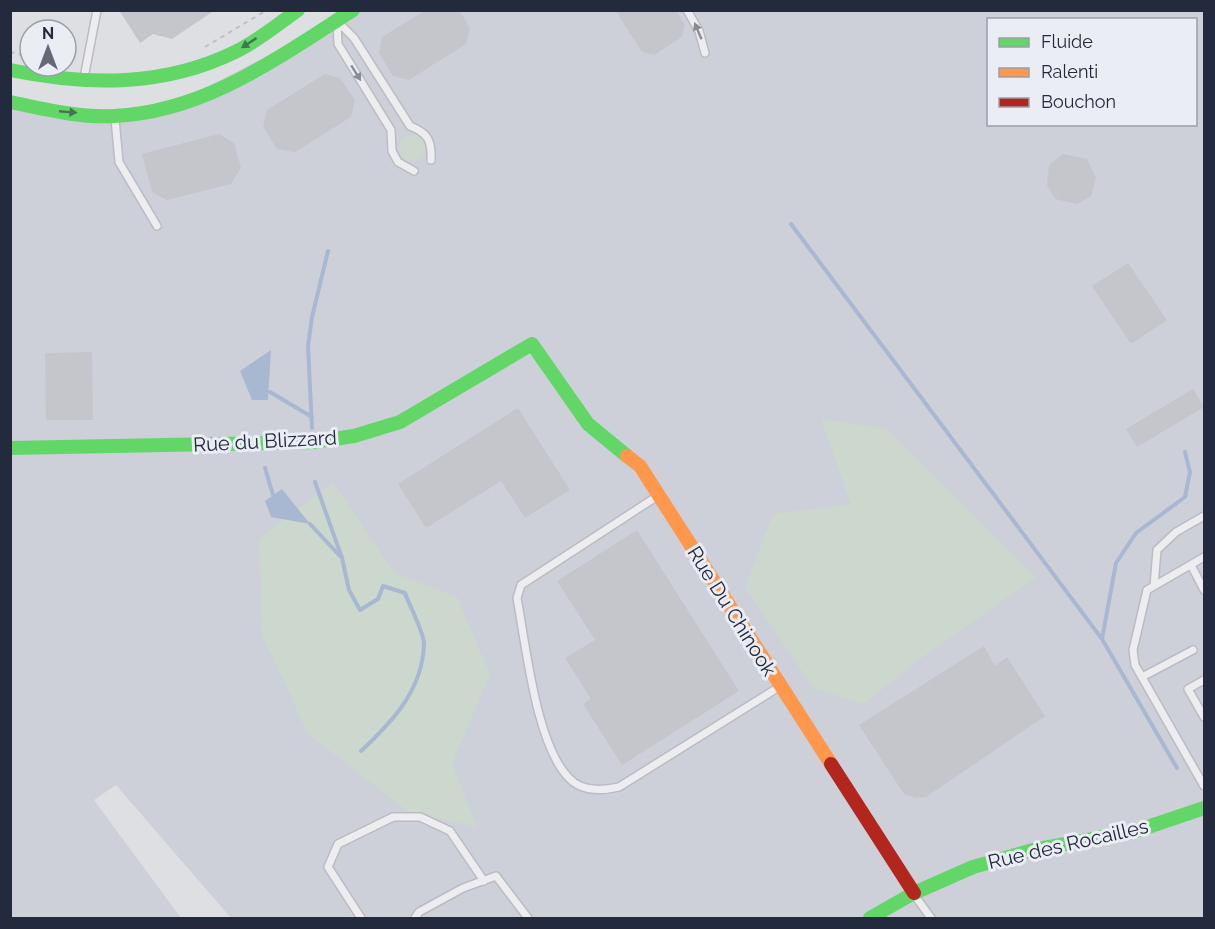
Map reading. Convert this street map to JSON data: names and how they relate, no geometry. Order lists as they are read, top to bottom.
{
  "streets": {
    "street": ["Rue du Blizzard", "Rue Du Chinook", "Rue des Rocailles"]
  },
  "crossings": [
    ["Rue du Blizzard", "Rue Du Chinook"],
    ["Rue Du Chinook", "Rue des Rocailles"]
  ],
  "legend": ["Fluide", "Ralenti", "Bouchon"],
  "north": "top"
}
